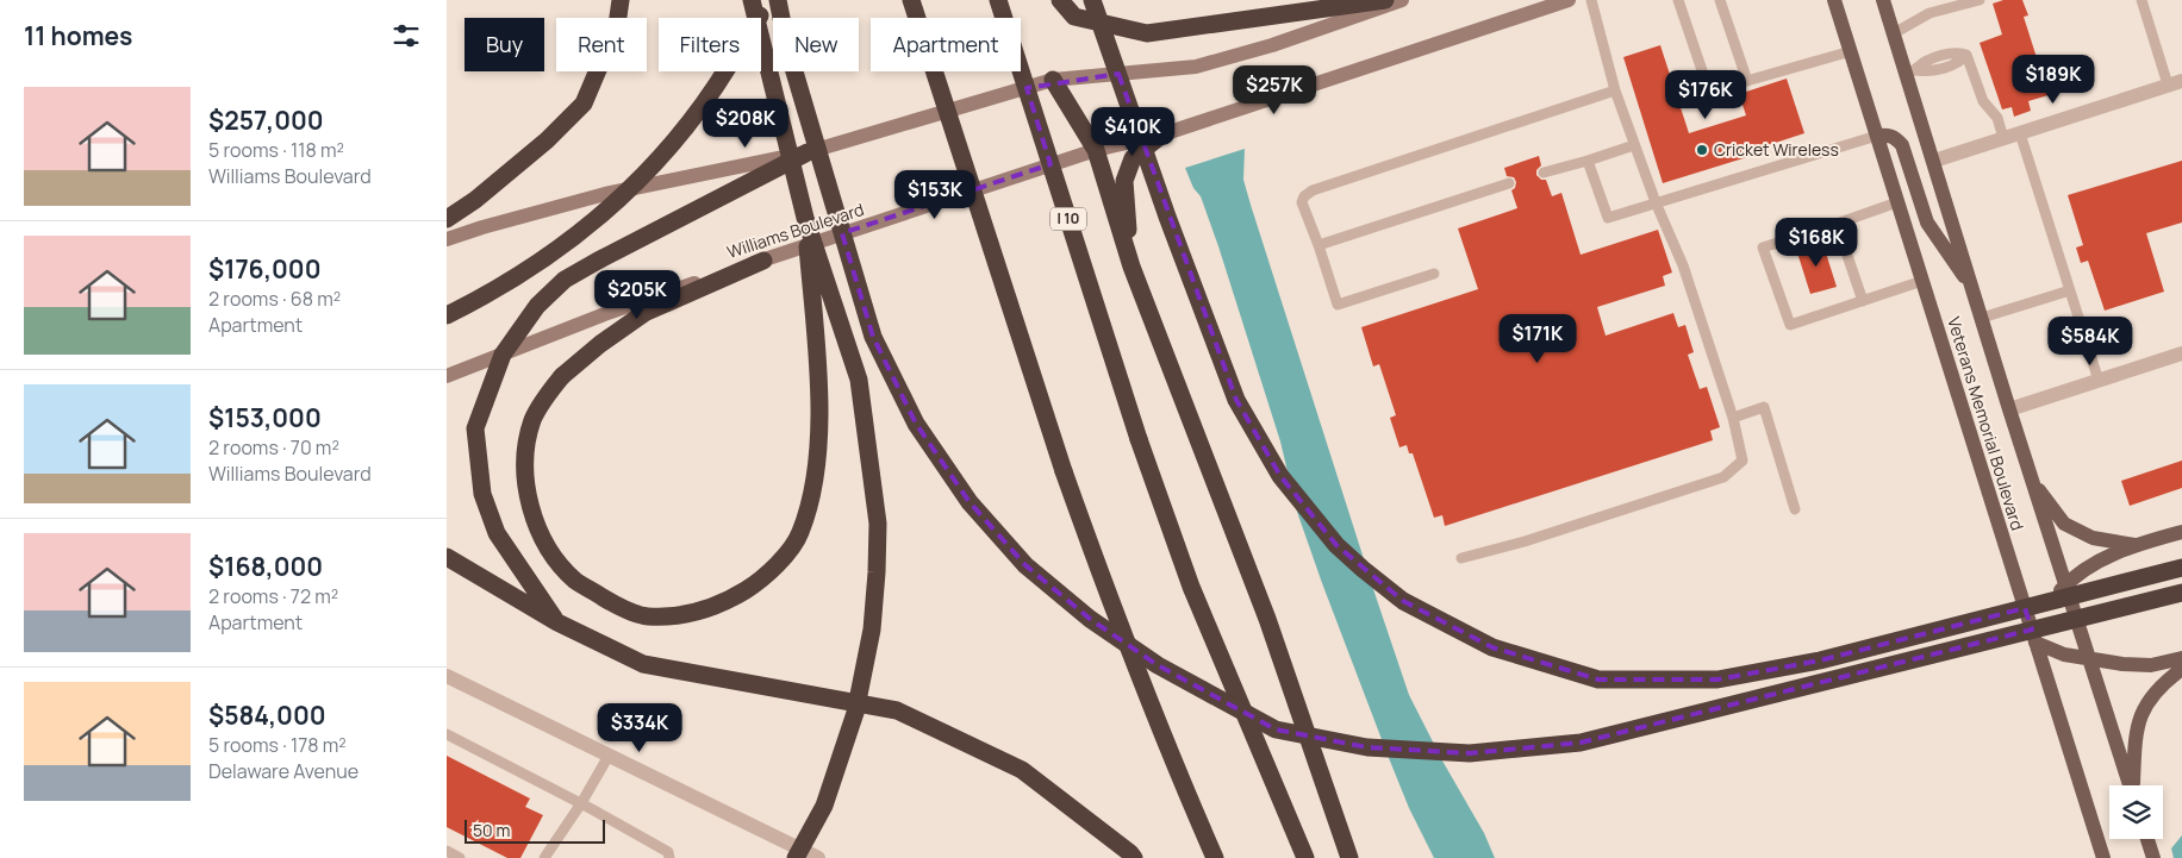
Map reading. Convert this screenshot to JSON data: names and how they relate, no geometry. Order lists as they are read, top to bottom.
{
  "streets": {
    "highway": ["I 10"],
    "main road": ["Williams Boulevard", "Veterans Memorial Boulevard"]
  },
  "places": ["Cricket Wireless"],
  "scale_bar": "50 m",
  "page": {
    "heading": "11 homes",
    "chip": [
      "Buy",
      "Rent",
      "Filters",
      "New",
      "Apartment"
    ],
    "price": [
      "$189K",
      "$257K",
      "$176K",
      "$208K",
      "$410K",
      "$153K",
      "$168K",
      "$205K",
      "$171K",
      "$584K",
      "$334K"
    ],
    "list": [
      {
        "name": "$257,000",
        "note": "5 rooms · 118 m² · Williams Boulevard"
      },
      {
        "name": "$176,000",
        "note": "2 rooms · 68 m² · Apartment"
      },
      {
        "name": "$153,000",
        "note": "2 rooms · 70 m² · Williams Boulevard"
      },
      {
        "name": "$168,000",
        "note": "2 rooms · 72 m² · Apartment"
      },
      {
        "name": "$584,000",
        "note": "5 rooms · 178 m² · Delaware Avenue"
      }
    ],
    "scale": "50 m"
  }
}
